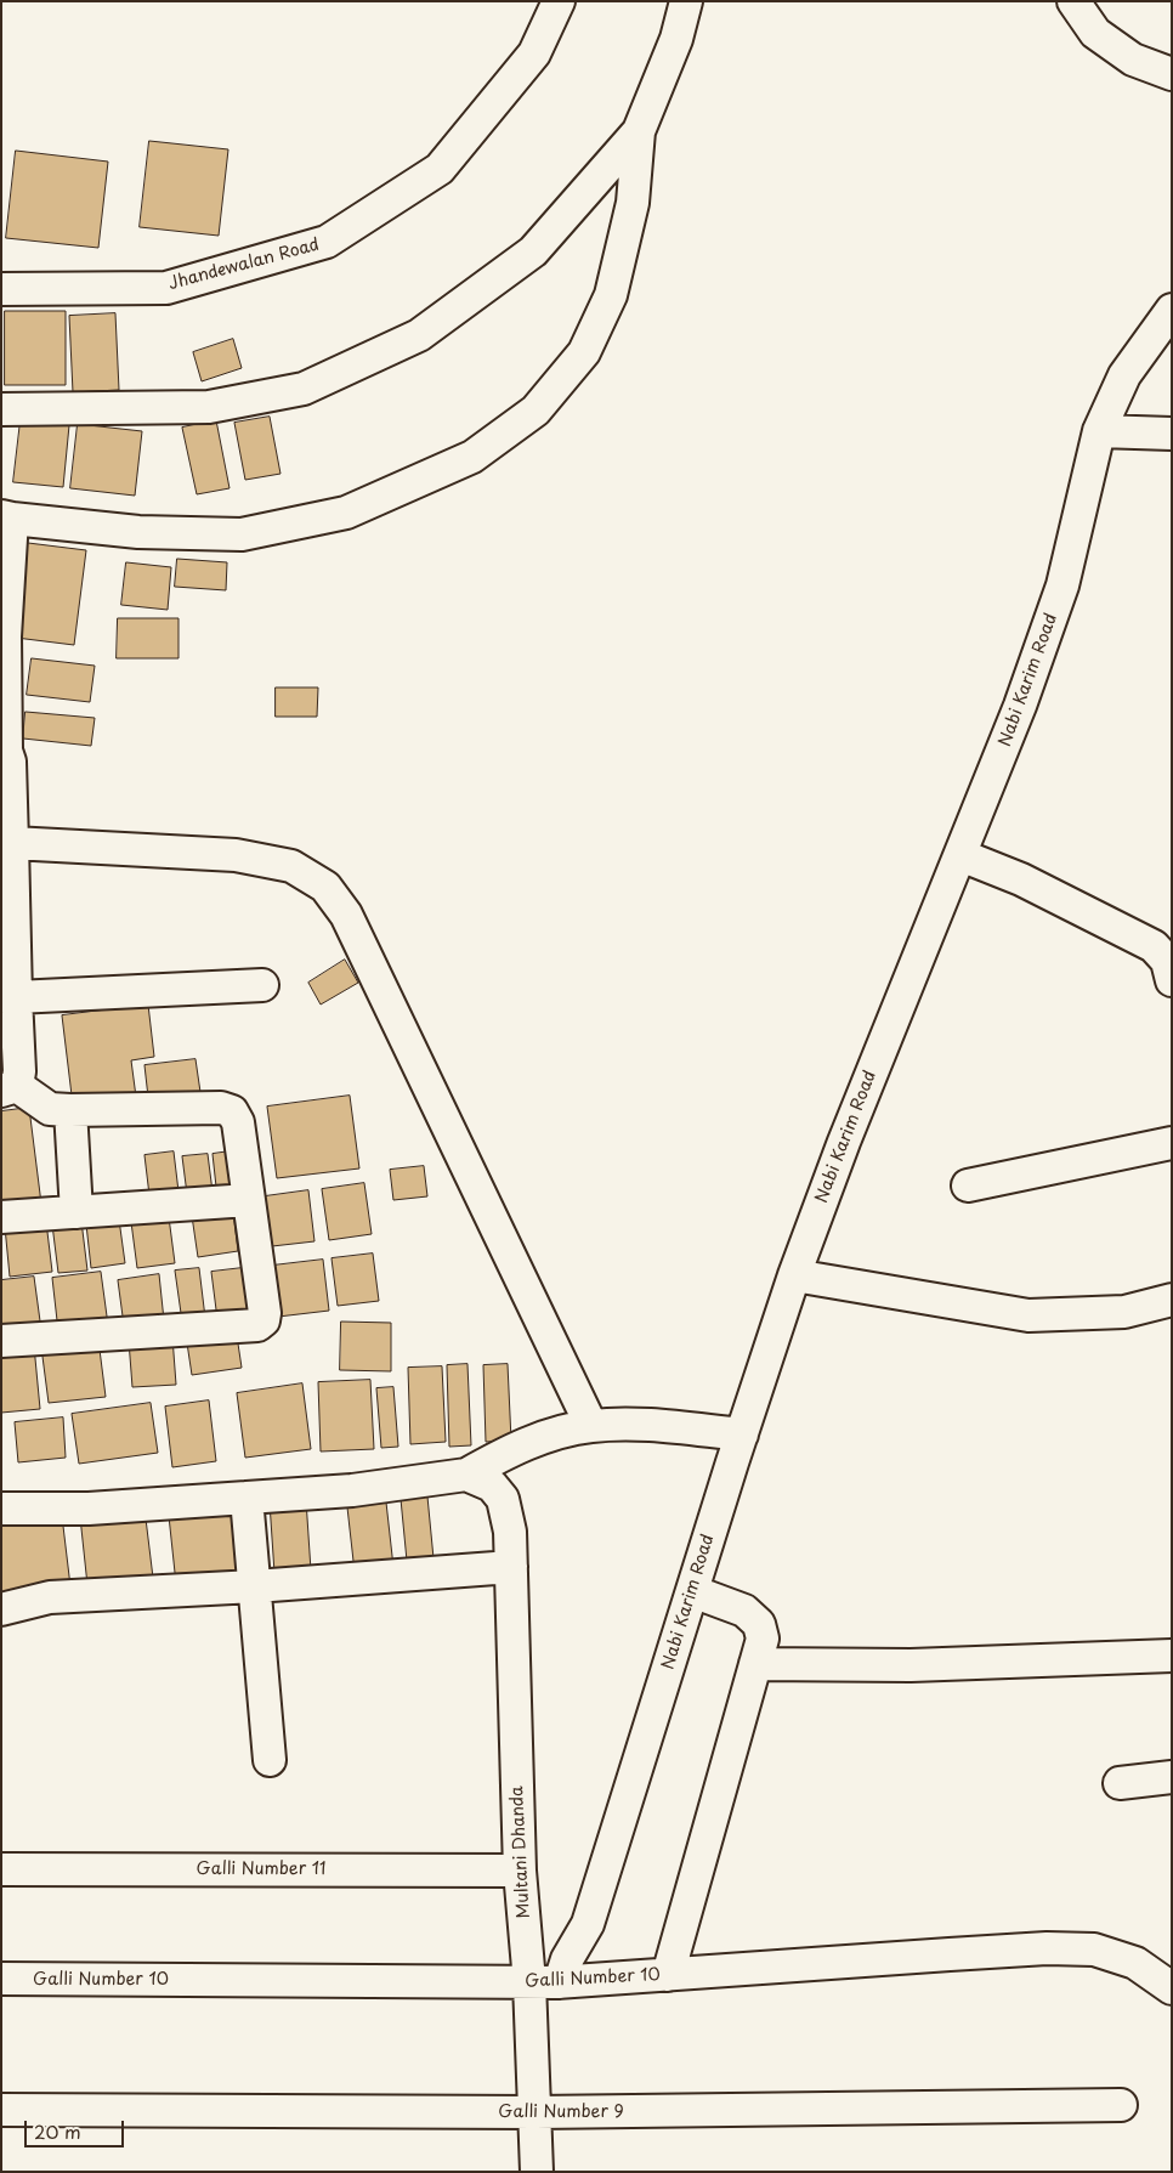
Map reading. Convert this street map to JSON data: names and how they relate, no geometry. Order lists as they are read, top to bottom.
{
  "streets": {
    "street": [
      "Jhandewalan Road",
      "Nabi Karim Road",
      "Multani Dhanda",
      "Galli Number 11",
      "Galli Number 10",
      "Galli Number 9"
    ]
  },
  "crossings": [
    ["Nabi Karim Road", "Multani Dhanda"],
    ["Nabi Karim Road", "Galli Number 10"],
    ["Multani Dhanda", "Galli Number 11"],
    ["Multani Dhanda", "Galli Number 10"],
    ["Multani Dhanda", "Galli Number 9"]
  ],
  "scale_bar": "20 m"
}
